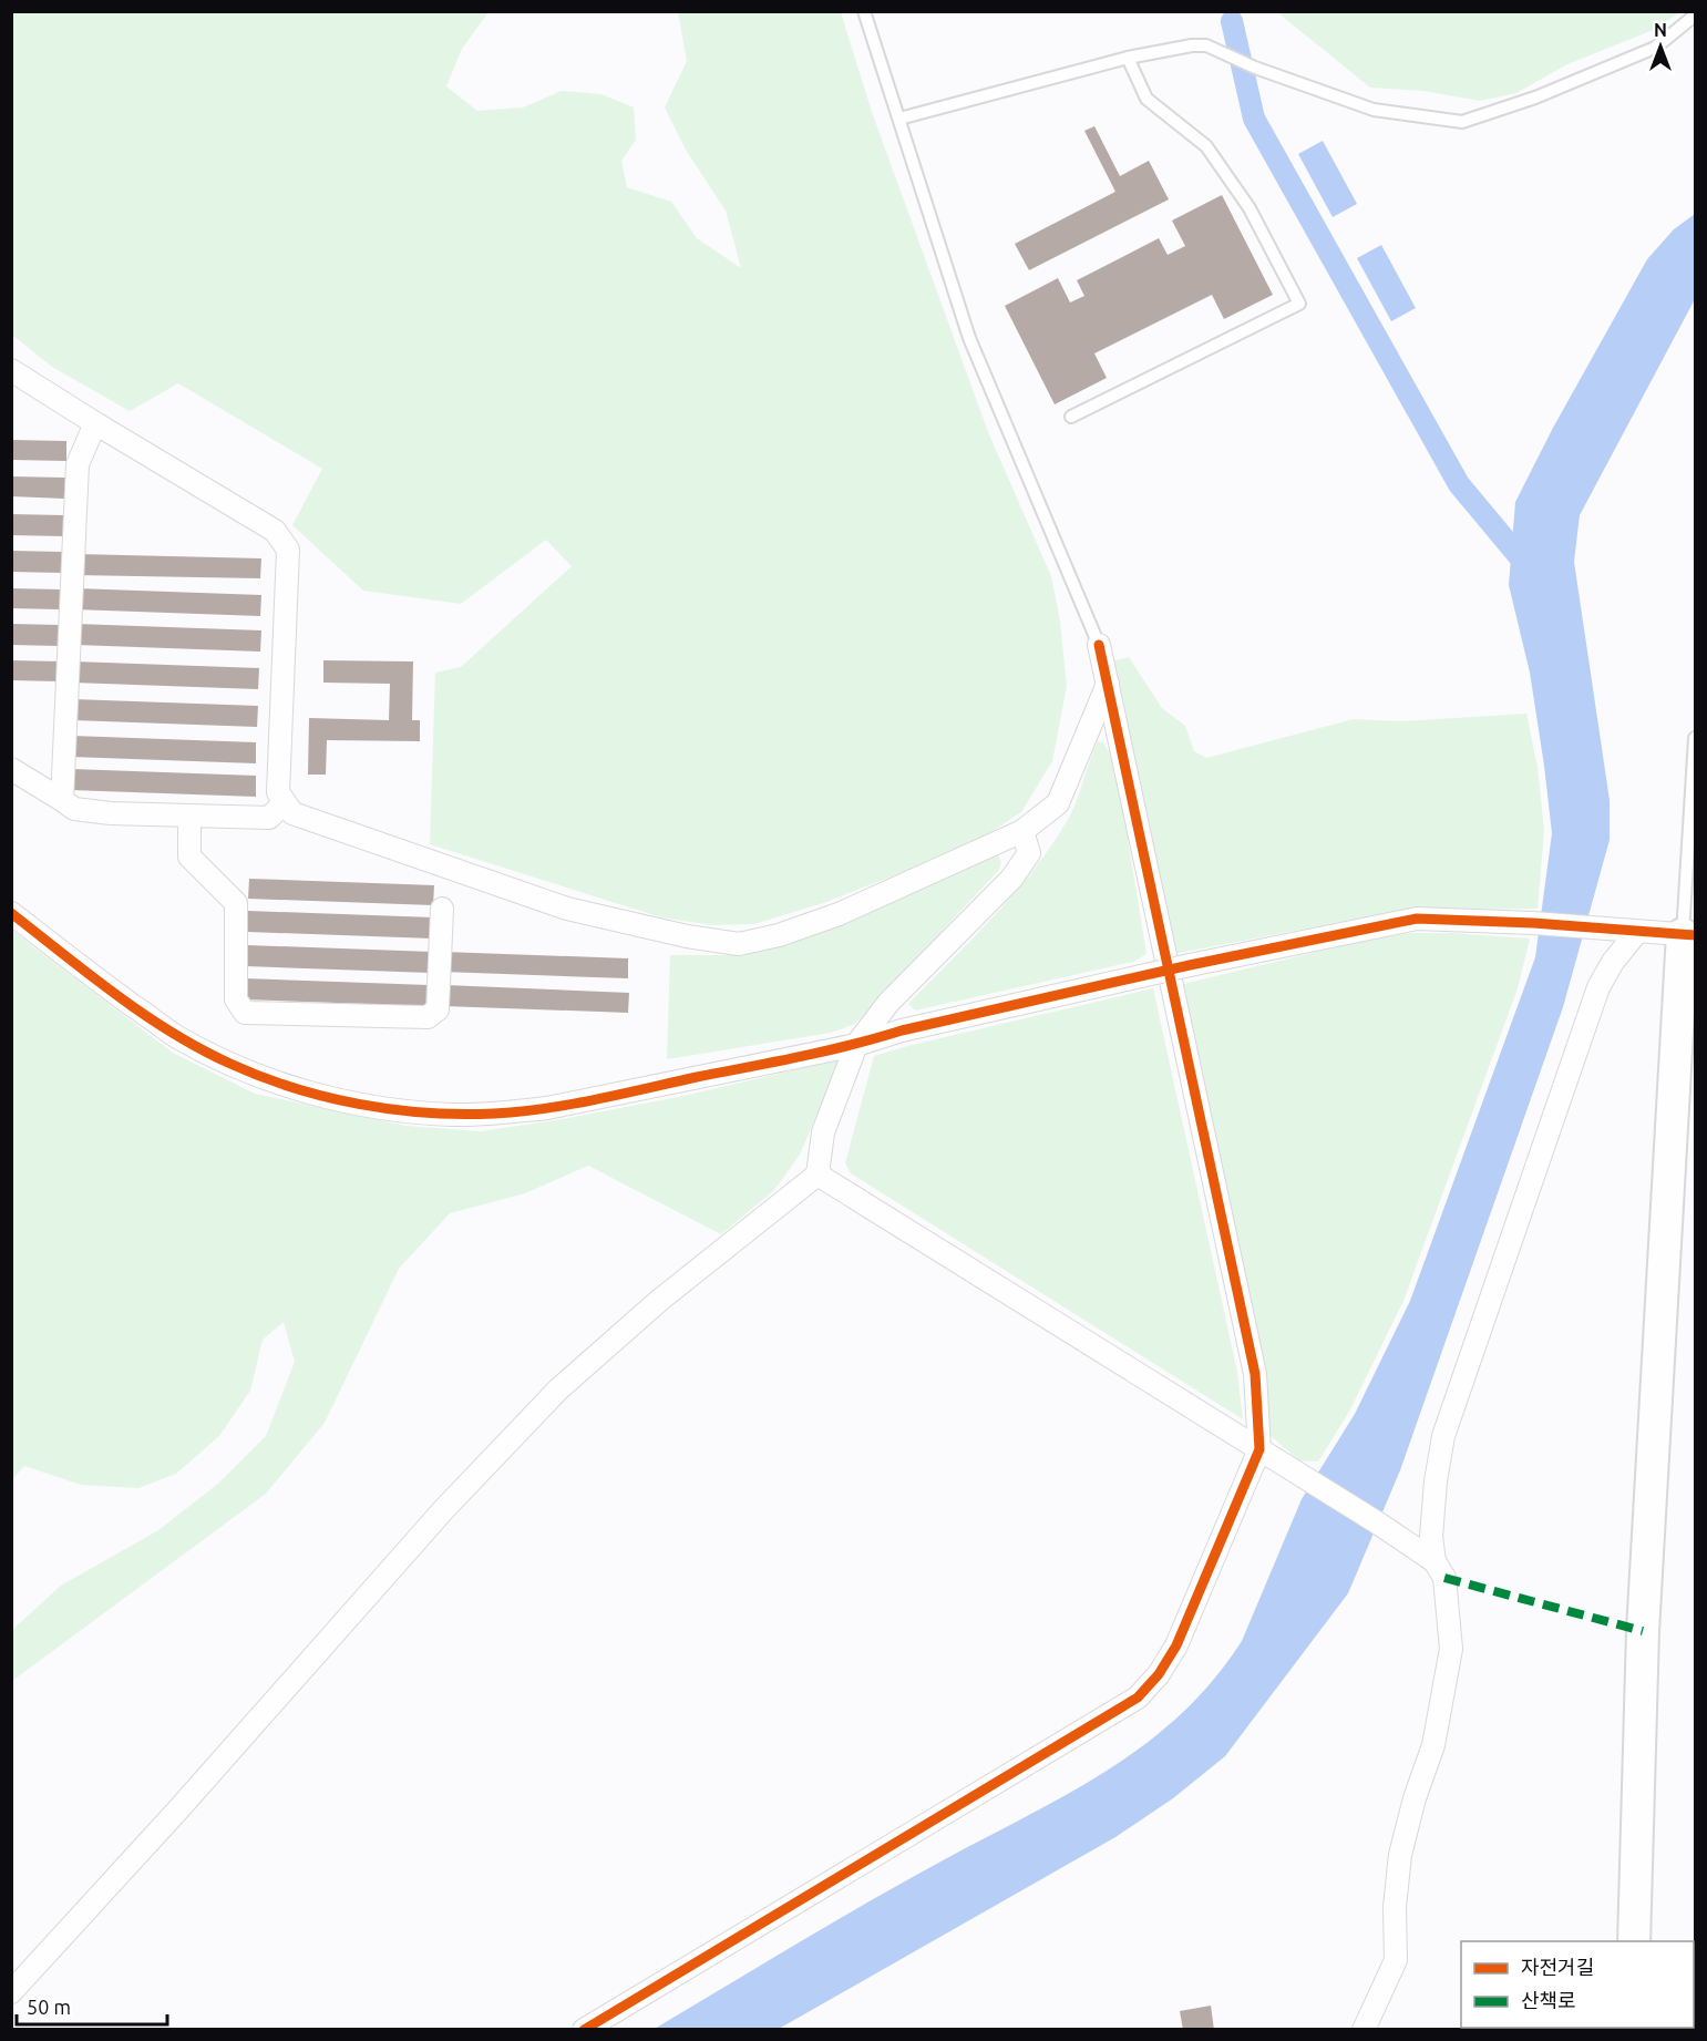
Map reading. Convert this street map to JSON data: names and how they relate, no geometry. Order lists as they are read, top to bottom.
{
  "legend": ["자전거길", "산책로"],
  "scale_bar": "50 m",
  "north": "top"
}
